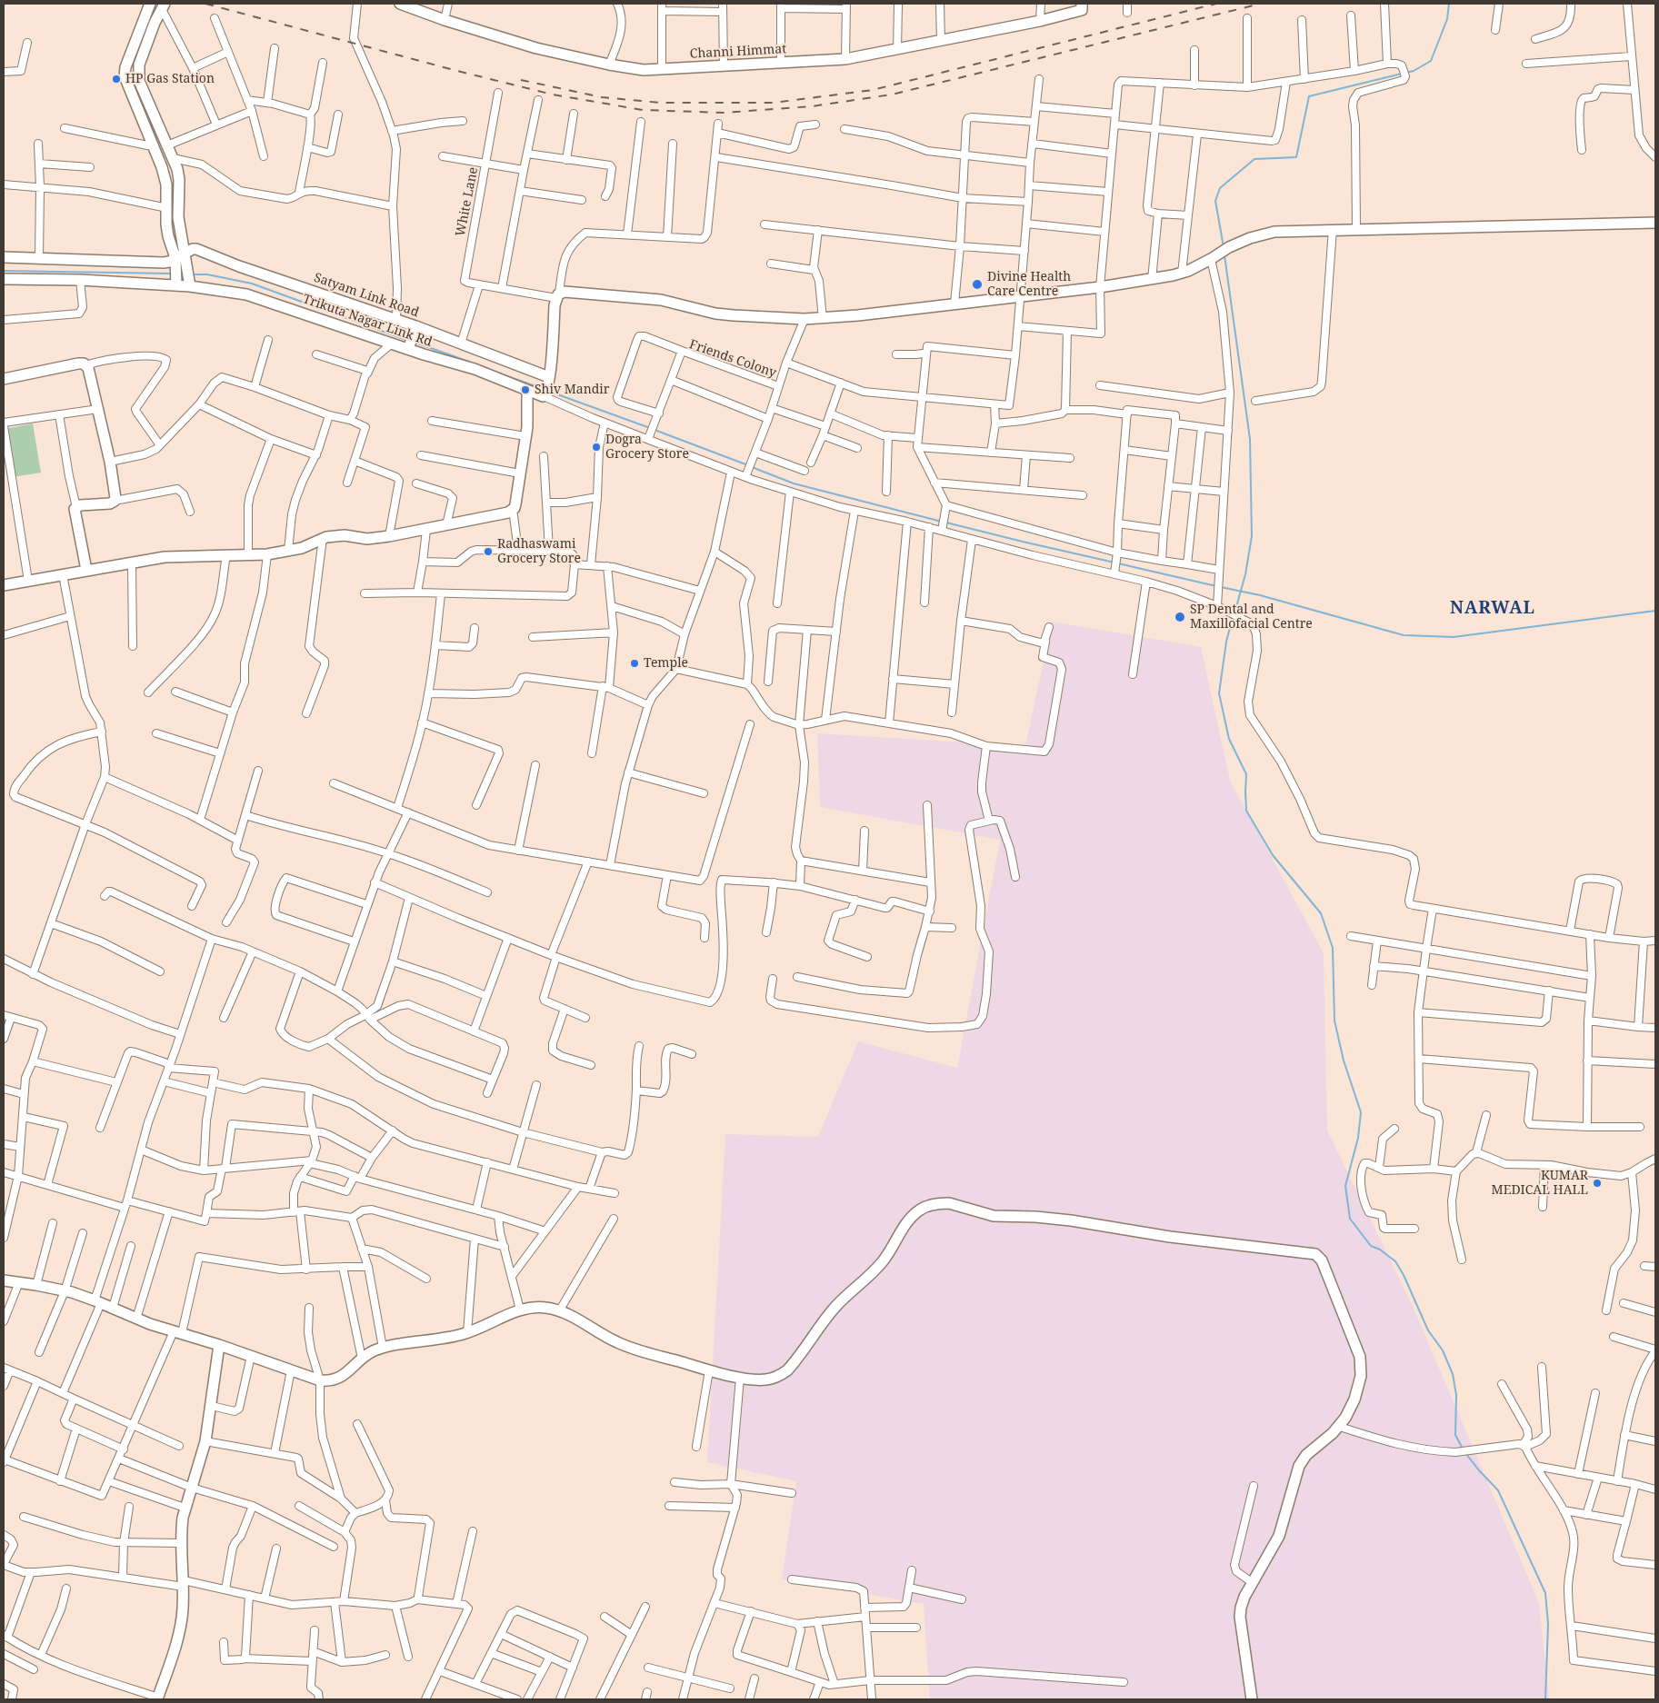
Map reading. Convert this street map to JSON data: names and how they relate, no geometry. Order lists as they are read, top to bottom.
{
  "streets": {
    "street": [
      "Channi Himmat",
      "White Lane",
      "Satyam Link Road",
      "Trikuta Nagar Link Rd",
      "Friends Colony"
    ]
  },
  "districts": ["NARWAL"],
  "places": [
    "HP Gas Station",
    "Divine Health Care Centre",
    "Shiv Mandir",
    "Dogra Grocery Store",
    "Radhaswami Grocery Store",
    "SP Dental and Maxillofacial Centre",
    "Temple",
    "KUMAR MEDICAL HALL"
  ]
}
